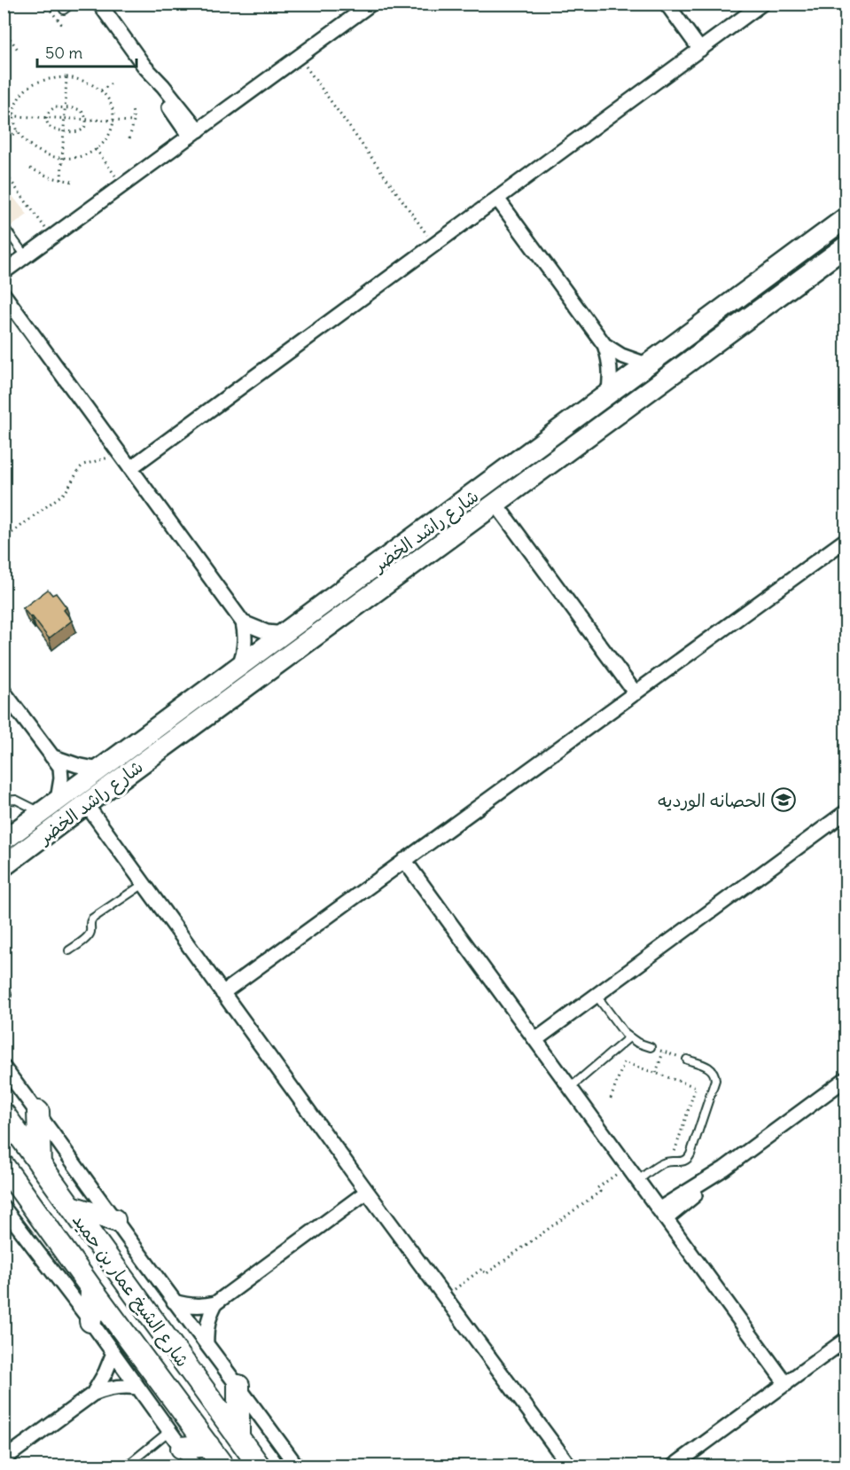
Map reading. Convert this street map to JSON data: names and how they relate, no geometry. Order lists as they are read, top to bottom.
{
  "streets": {
    "main road": ["شارع الشيخ عمار بن حميد"],
    "street": ["شارع راشد الخضر"]
  },
  "places": {
    "school or university": ["الحصانه الورديه"]
  },
  "scale_bar": "50 m"
}
